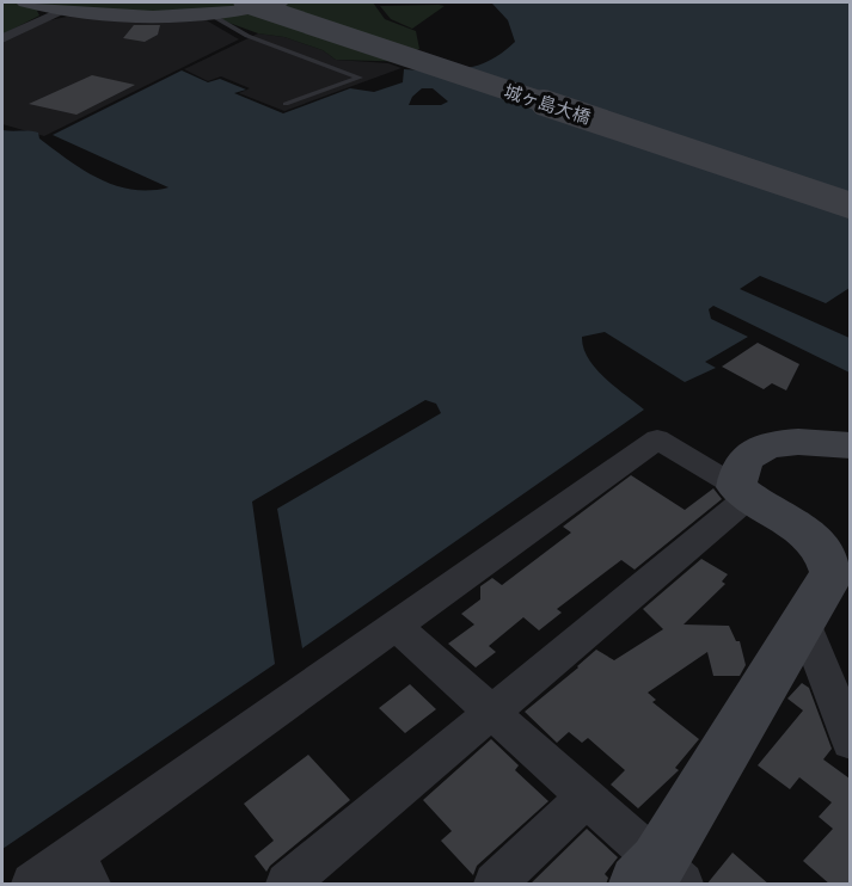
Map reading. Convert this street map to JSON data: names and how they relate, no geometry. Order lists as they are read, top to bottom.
{
  "streets": {
    "street": ["城ヶ島大橋"]
  }
}
